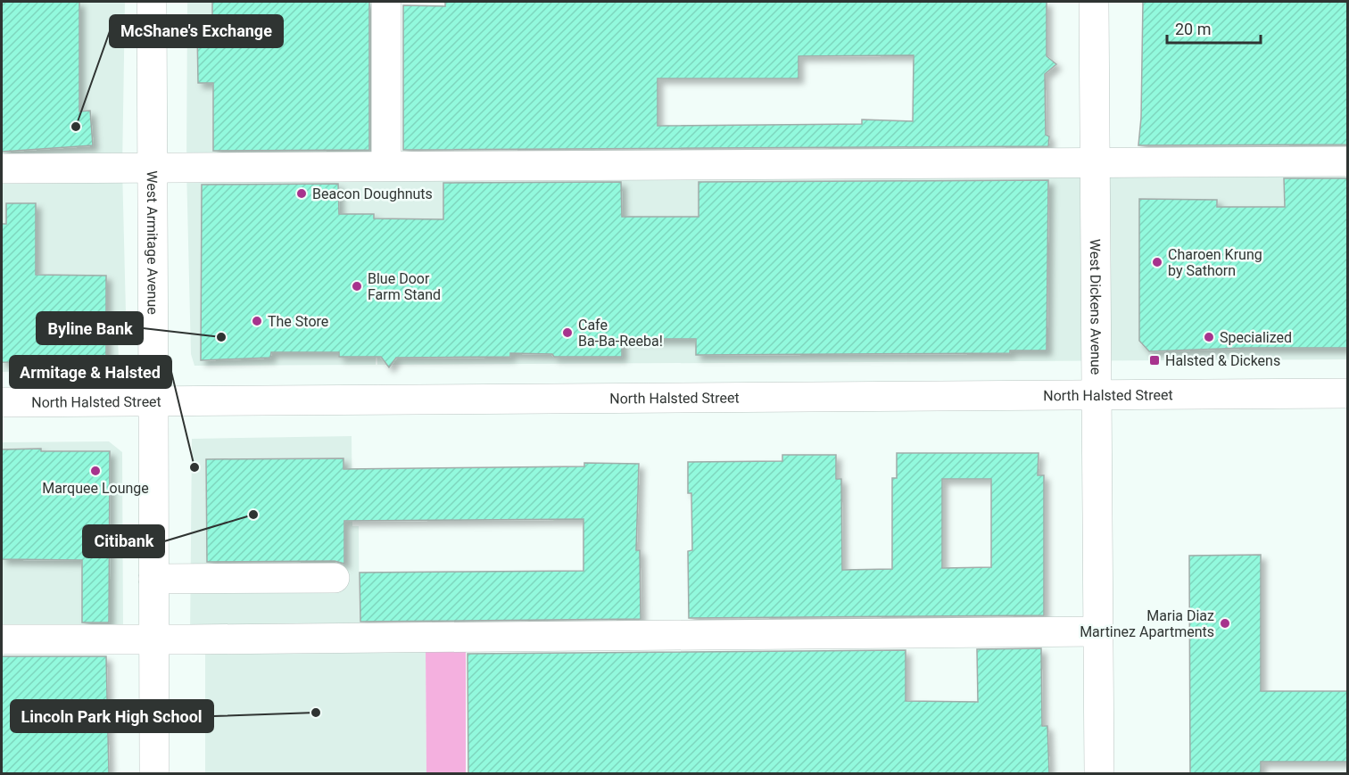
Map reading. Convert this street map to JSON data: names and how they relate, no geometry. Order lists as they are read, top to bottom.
{
  "streets": {
    "main road": ["West Armitage Avenue", "West Dickens Avenue", "North Halsted Street"]
  },
  "crossings": [
    ["West Armitage Avenue", "North Halsted Street"],
    ["West Dickens Avenue", "North Halsted Street"]
  ],
  "places": {
    "other": [
      "McShane's Exchange",
      "Beacon Doughnuts",
      "Charoen Krung by Sathorn",
      "Blue Door Farm Stand",
      "The Store",
      "Cafe Ba-Ba-Reeba!",
      "Byline Bank",
      "Specialized",
      "Armitage & Halsted",
      "Marquee Lounge",
      "Citibank",
      "Maria Diaz Martinez Apartments",
      "Lincoln Park High School"
    ],
    "transit": ["Halsted & Dickens"]
  },
  "scale_bar": "20 m"
}
